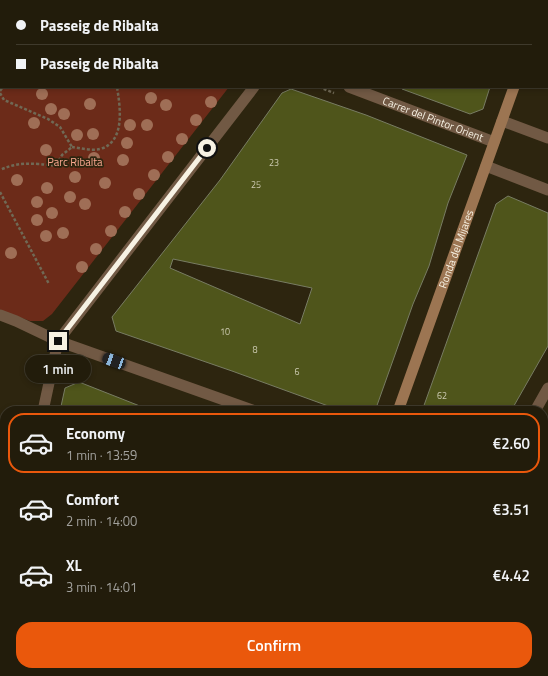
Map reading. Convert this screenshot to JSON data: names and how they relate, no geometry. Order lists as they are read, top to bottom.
{
  "streets": {
    "main road": ["Ronda del Mijares"],
    "street": ["Carrer del Pintor Orient"]
  },
  "crossings": [
    ["Carrer del Pintor Orient", "Ronda del Mijares"]
  ],
  "parks": ["Parc Ribalta"],
  "house_numbers": [
    "23",
    "25",
    "10",
    "8",
    "6",
    "62"
  ],
  "page": {
    "banner": ["Passeig de Ribalta", "Passeig de Ribalta"],
    "bubble": "1 min",
    "list": [
      {
        "name": "Economy",
        "note": "1 min · 13:59",
        "value": "€2.60"
      },
      {
        "name": "Comfort",
        "note": "2 min · 14:00",
        "value": "€3.51"
      },
      {
        "name": "XL",
        "note": "3 min · 14:01",
        "value": "€4.42"
      }
    ],
    "buttons": "Confirm"
  }
}
